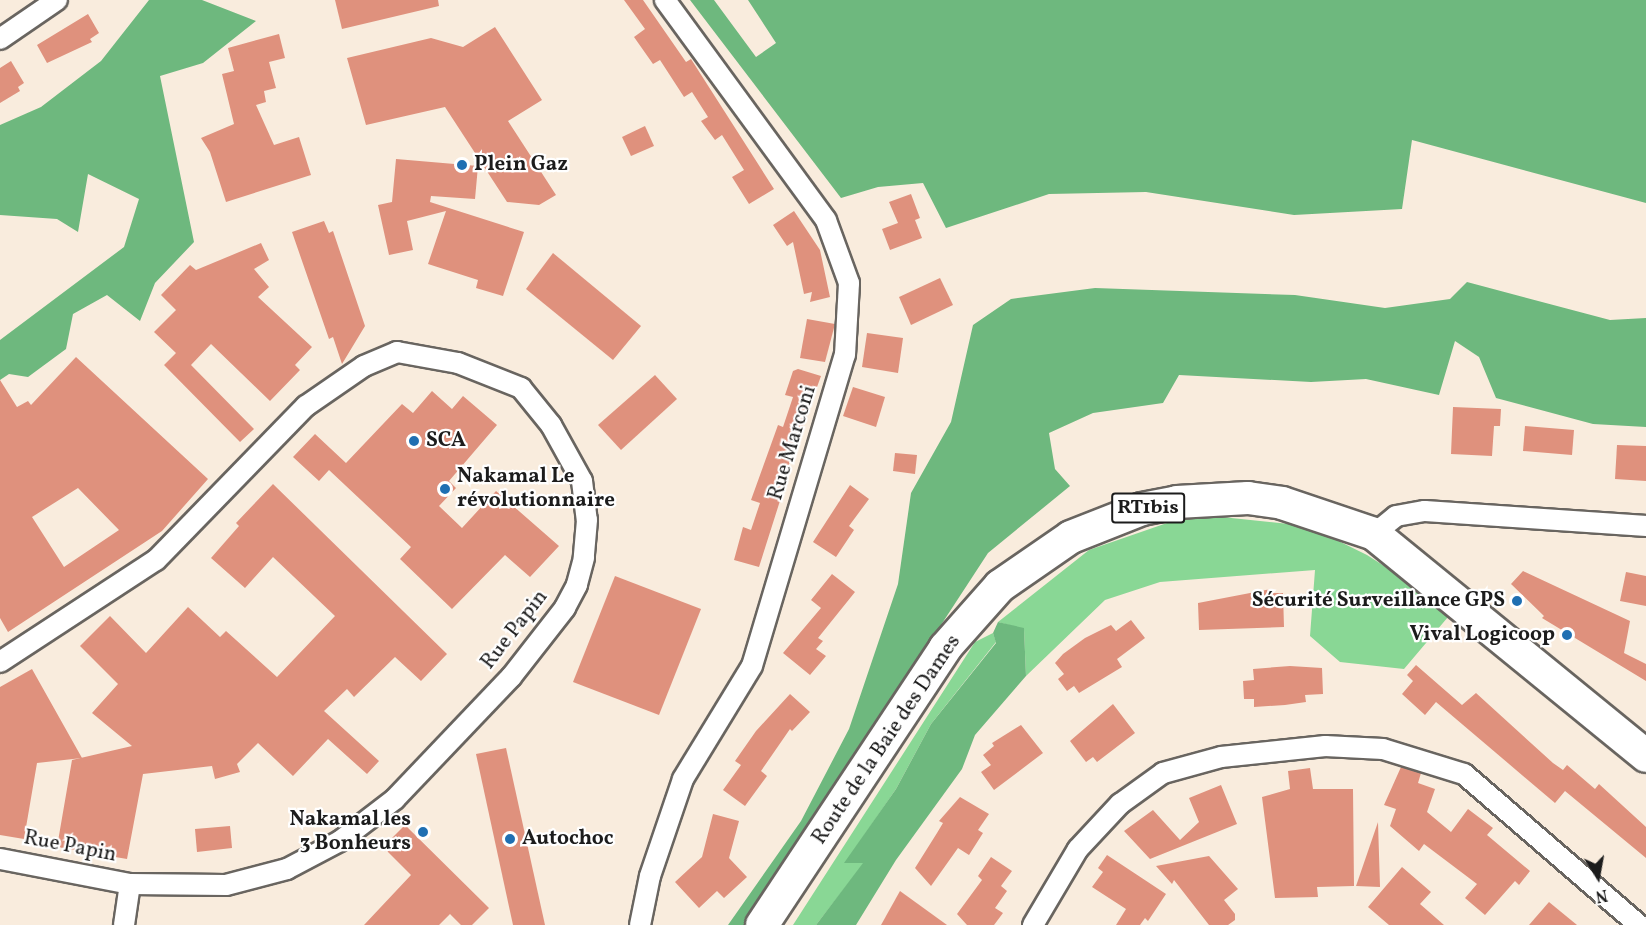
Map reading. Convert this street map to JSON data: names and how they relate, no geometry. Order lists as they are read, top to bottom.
{
  "streets": {
    "main road": ["RT1bis", "Route de la Baie des Dames"],
    "street": ["Rue Marconi", "Rue Papin"]
  },
  "places": [
    "Plein Gaz",
    "SCA",
    "Nakamal Le révolutionnaire",
    "Sécurité Surveillance GPS",
    "Vival Logicoop",
    "Nakamal les 3 Bonheurs",
    "Autochoc"
  ],
  "north": "bottom"
}
